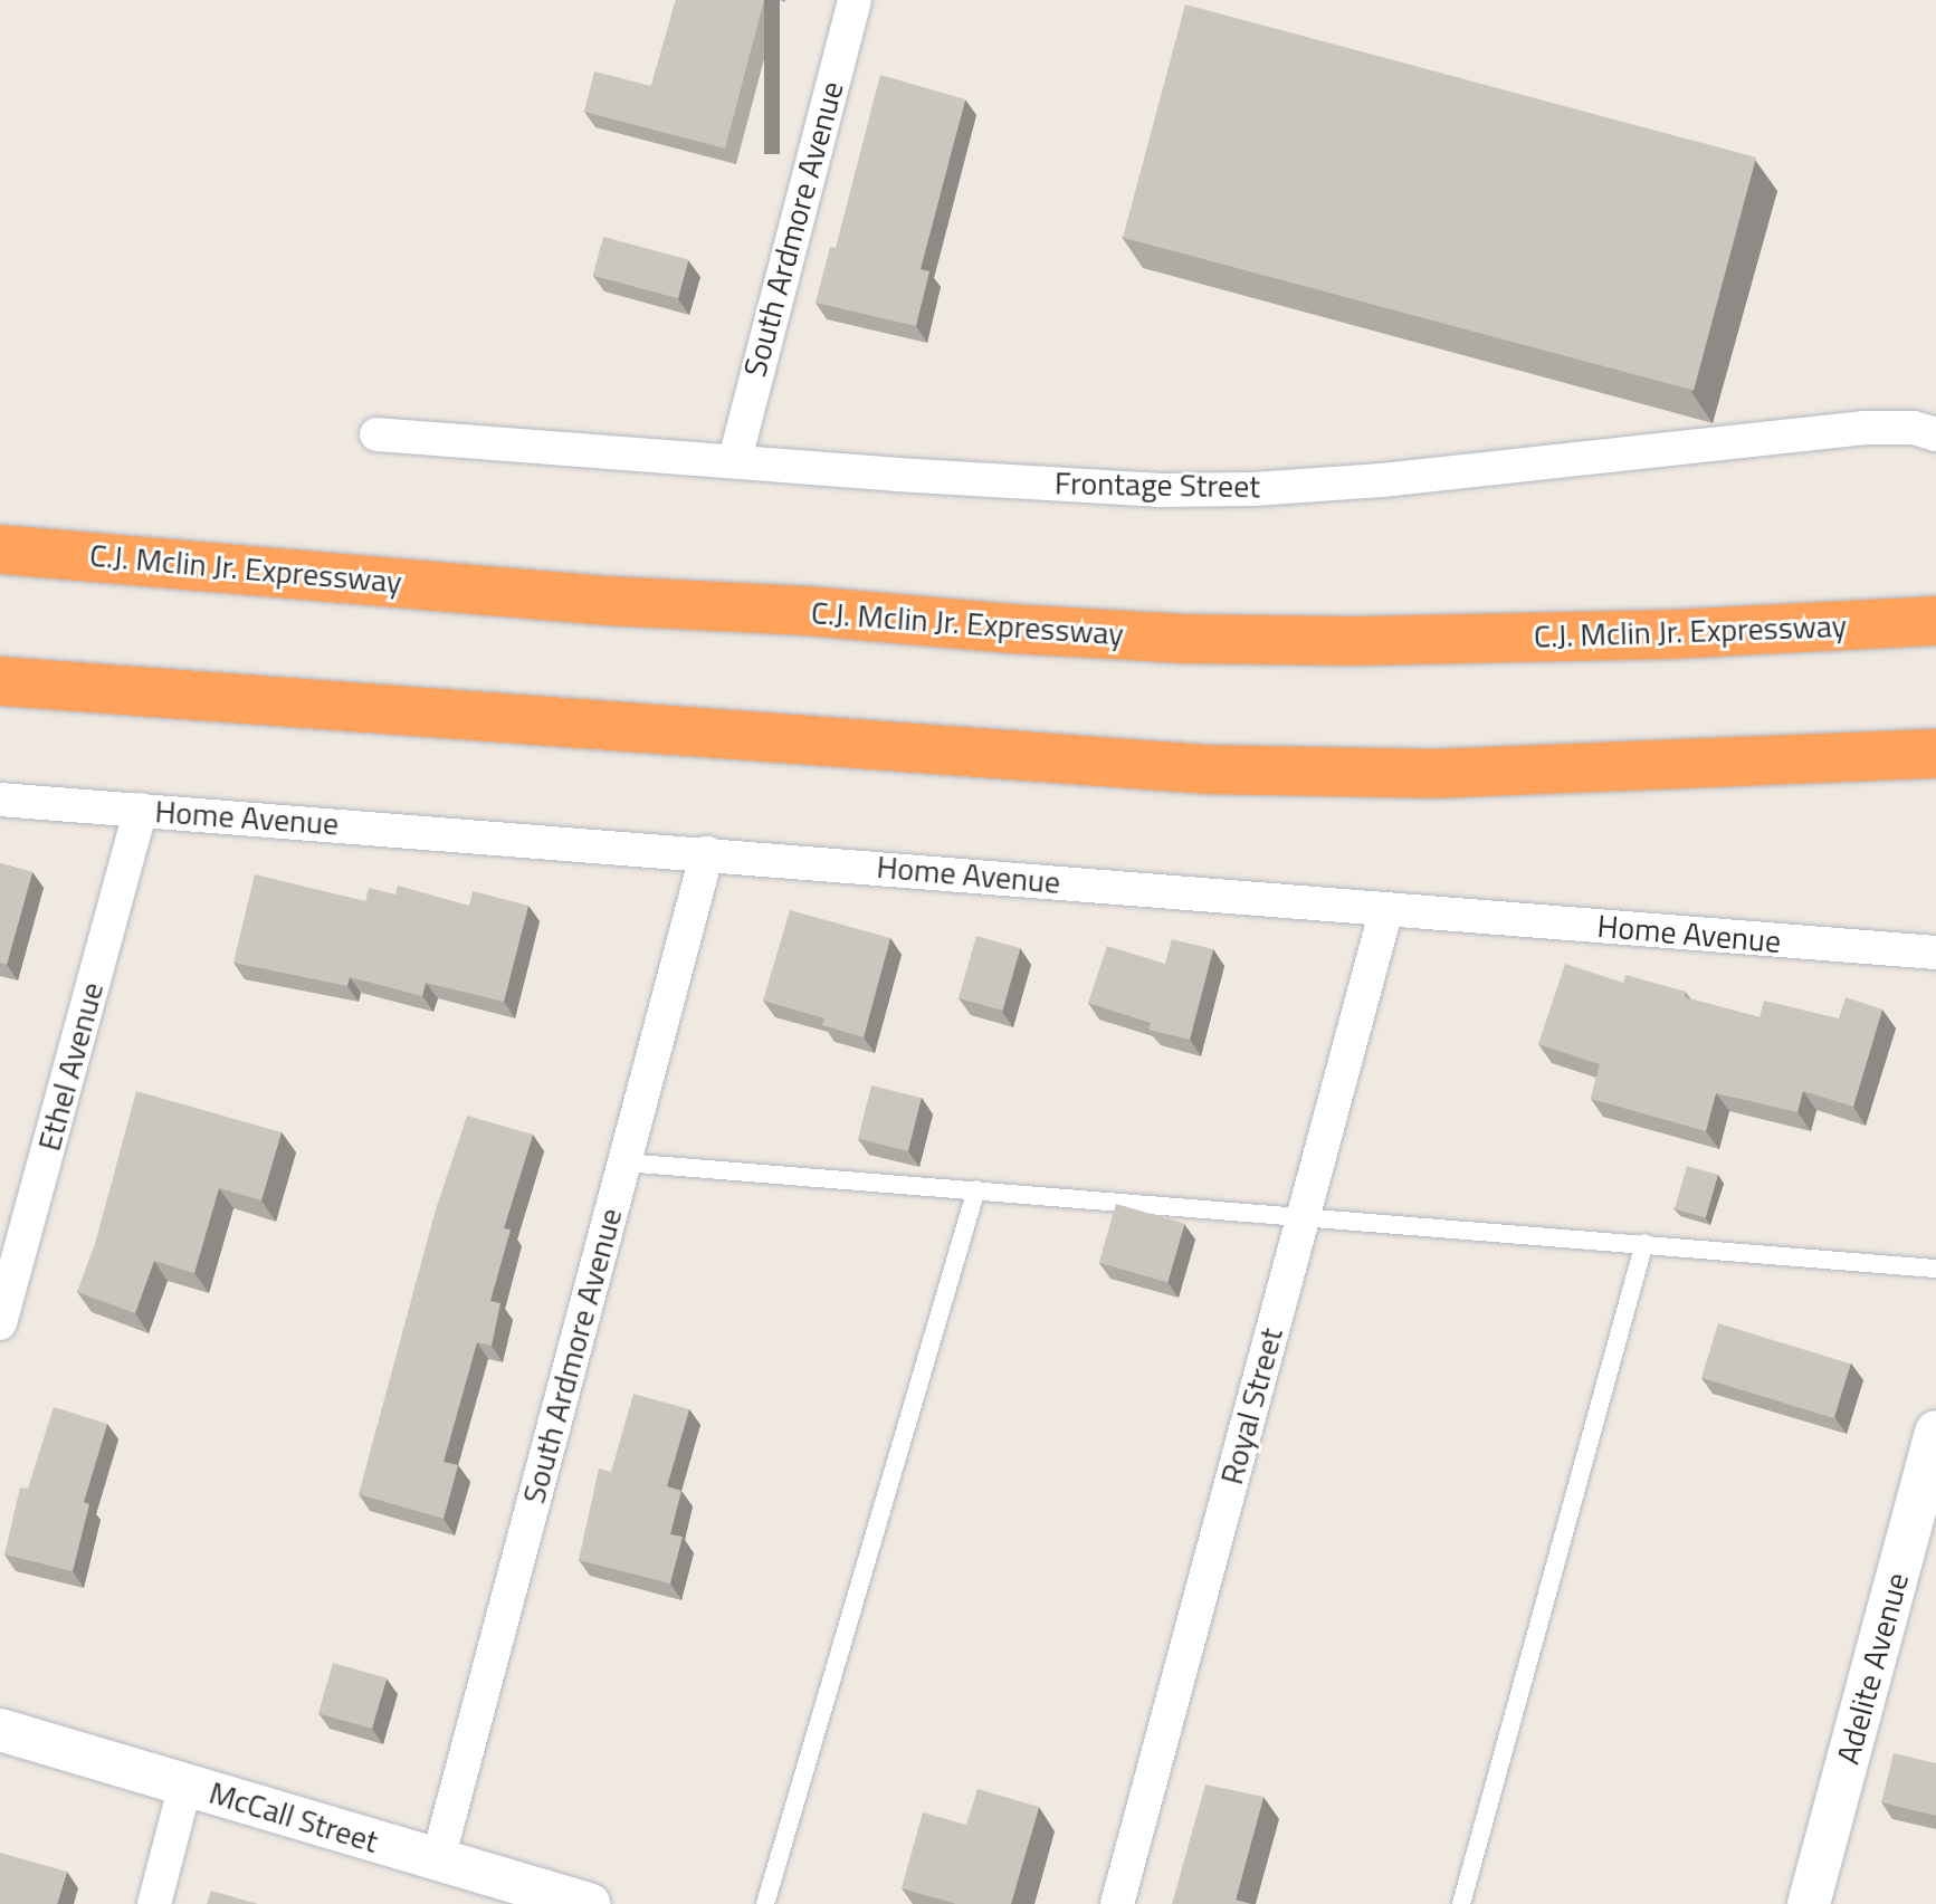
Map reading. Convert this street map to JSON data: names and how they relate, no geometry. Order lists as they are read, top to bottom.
{
  "streets": {
    "highway": ["C.J. Mclin Jr. Expressway"],
    "street": [
      "South Ardmore Avenue",
      "Frontage Street",
      "Home Avenue",
      "Ethel Avenue",
      "Royal Street",
      "Adelite Avenue",
      "McCall Street"
    ]
  },
  "crossings": [
    ["South Ardmore Avenue", "Frontage Street"],
    ["South Ardmore Avenue", "Home Avenue"],
    ["South Ardmore Avenue", "McCall Street"],
    ["Home Avenue", "Ethel Avenue"],
    ["Home Avenue", "Royal Street"]
  ]
}
